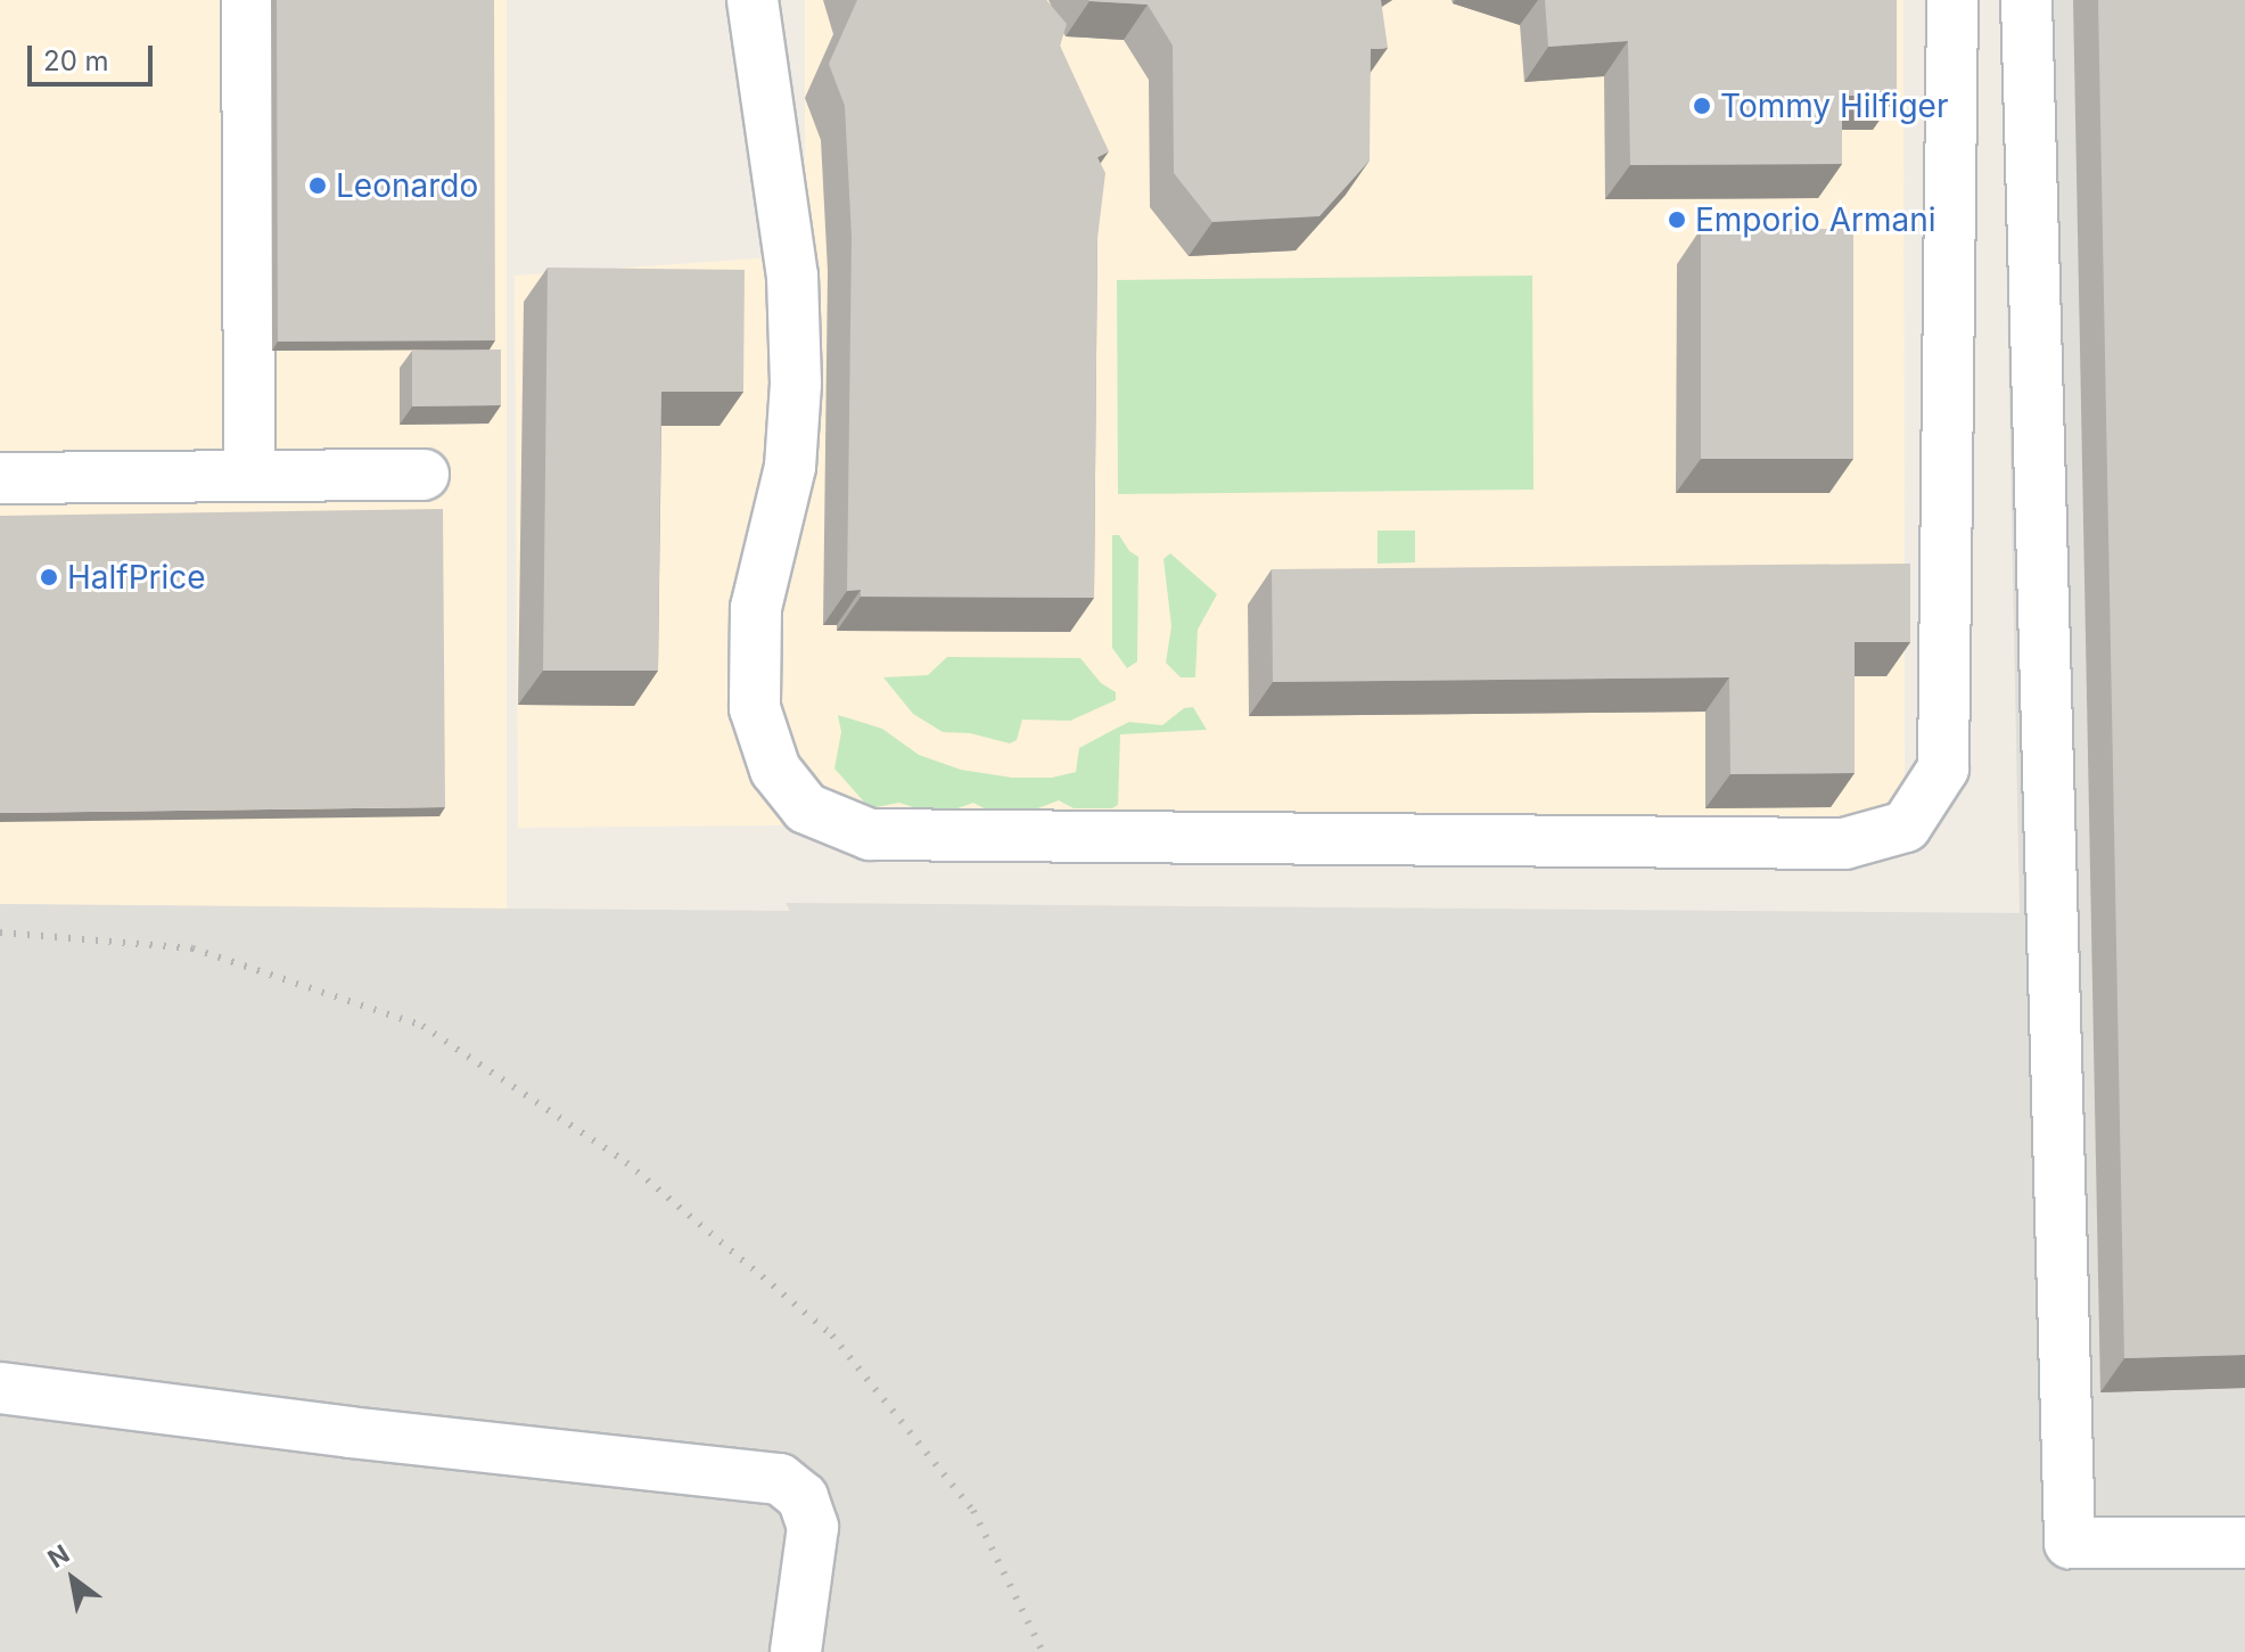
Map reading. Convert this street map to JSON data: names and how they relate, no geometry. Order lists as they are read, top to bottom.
{
  "places": [
    "Tommy Hilfiger",
    "Leonardo",
    "Emporio Armani",
    "HalfPrice"
  ],
  "scale_bar": "20 m",
  "north": "top left"
}
